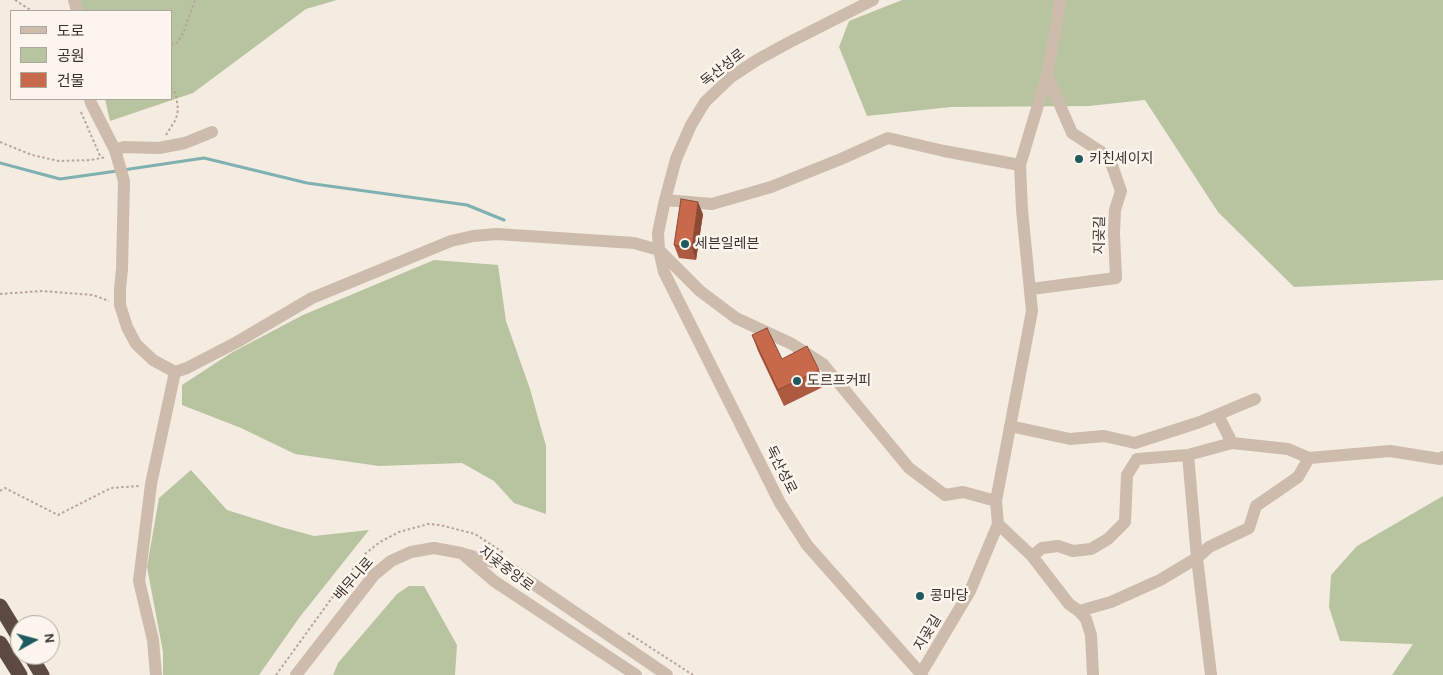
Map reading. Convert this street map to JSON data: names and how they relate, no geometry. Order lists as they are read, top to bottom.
{
  "streets": {
    "street": [
      "독산성로",
      "지곶길",
      "지곶중앙로",
      "배무니로"
    ]
  },
  "crossings": [
    ["독산성로", "지곶길"],
    ["지곶중앙로", "배무니로"]
  ],
  "places": [
    "키친세이지",
    "세븐일레븐",
    "도르프커피",
    "콩마당"
  ],
  "legend": ["도로", "공원", "건물"],
  "north": "right"
}
